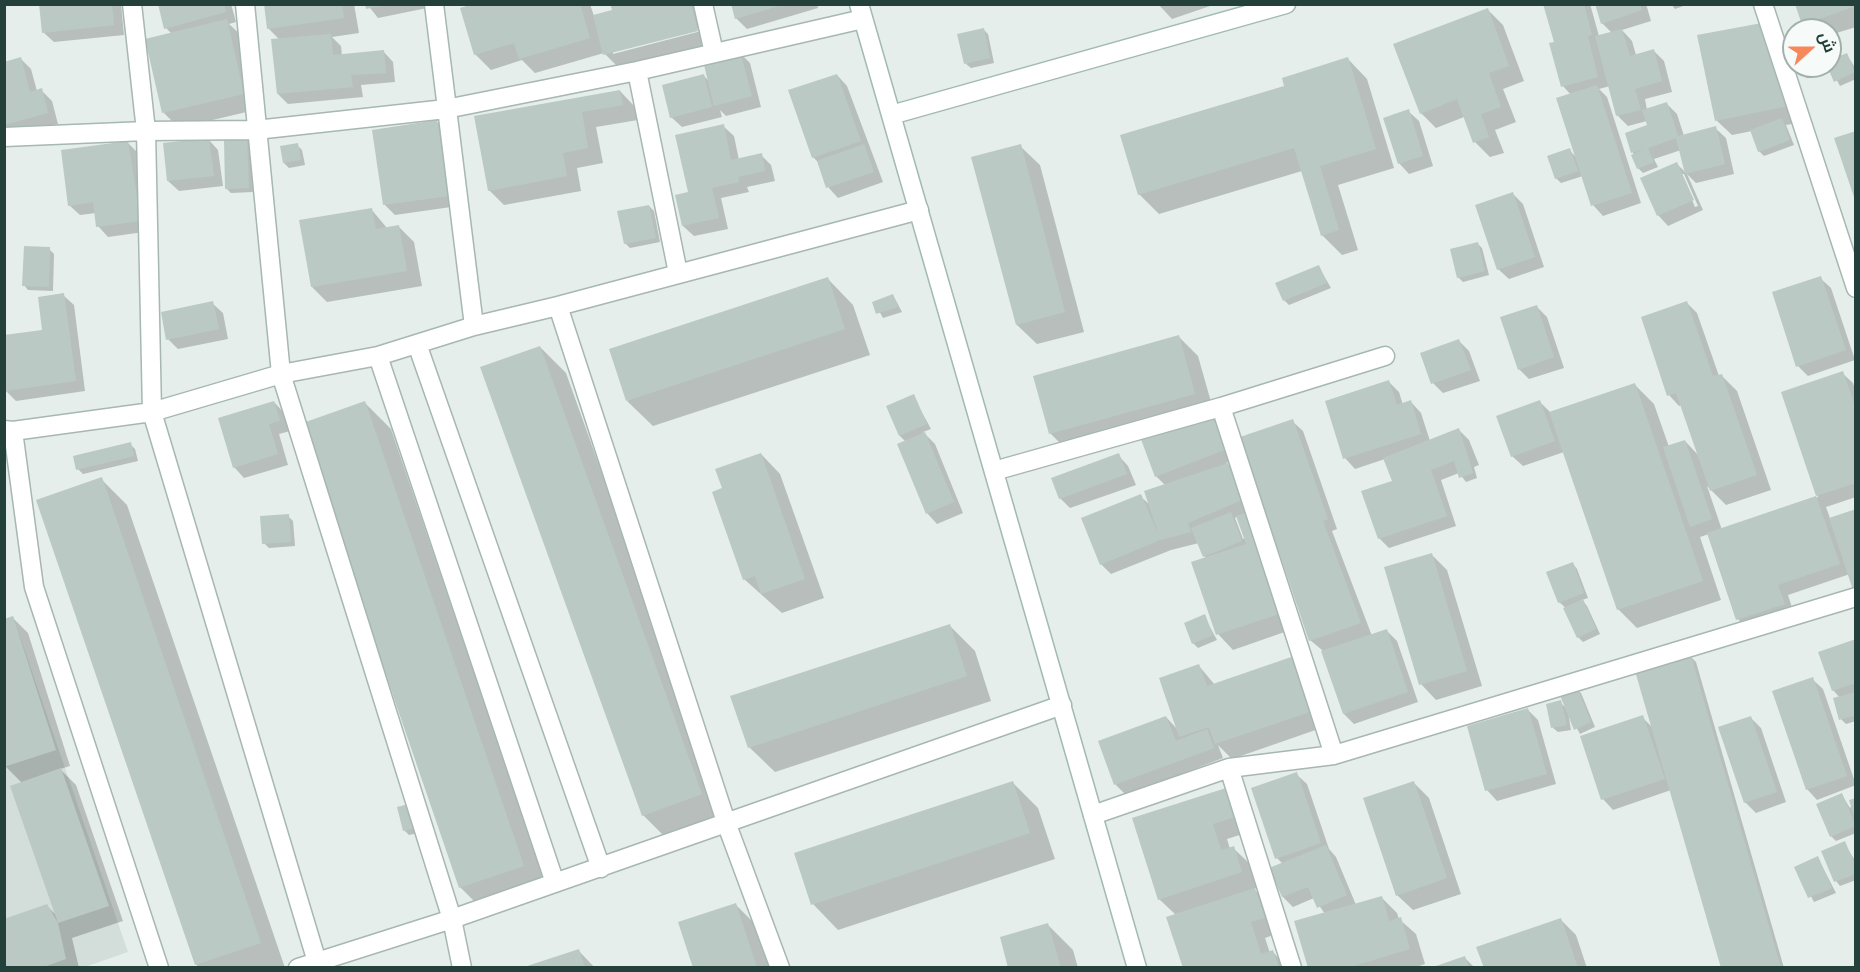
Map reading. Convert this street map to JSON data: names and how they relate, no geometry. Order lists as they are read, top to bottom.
{
  "north": "right"
}
